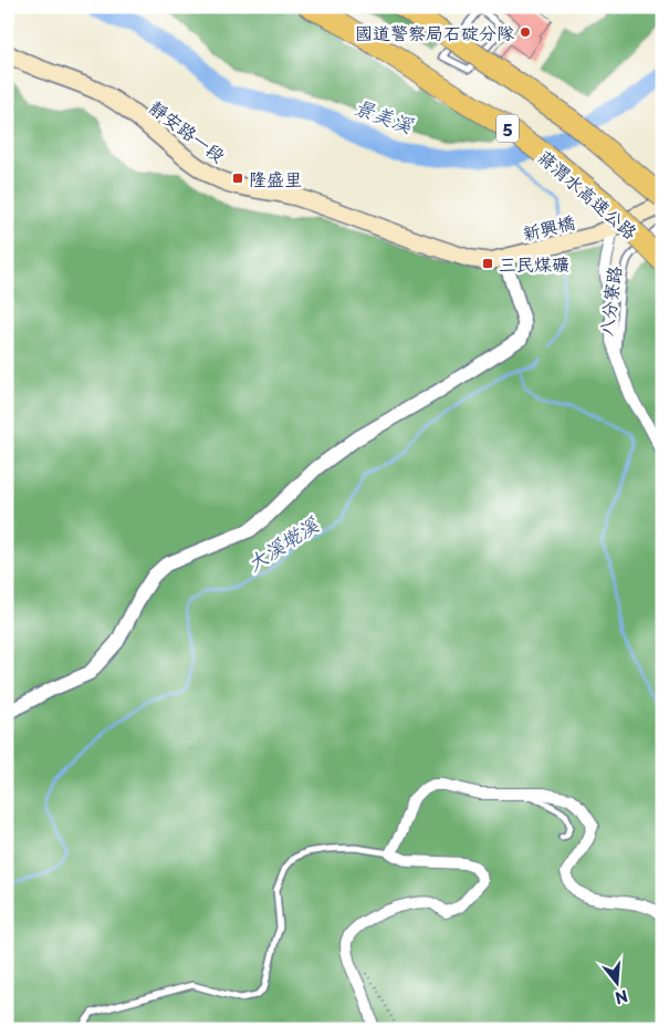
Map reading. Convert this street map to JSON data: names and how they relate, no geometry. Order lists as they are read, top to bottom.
{
  "streets": {
    "highway": ["5", "蔣渭水高速公路"],
    "main road": ["靜安路一段", "新興橋"],
    "lane": ["八分寮路"]
  },
  "crossings": [
    ["靜安路一段", "新興橋"]
  ],
  "water": ["景美溪", "大溪墘溪"],
  "places": {
    "other": ["國道警察局石碇分隊"],
    "transit": ["隆盛里", "三民煤礦"]
  },
  "north": "bottom"
}
